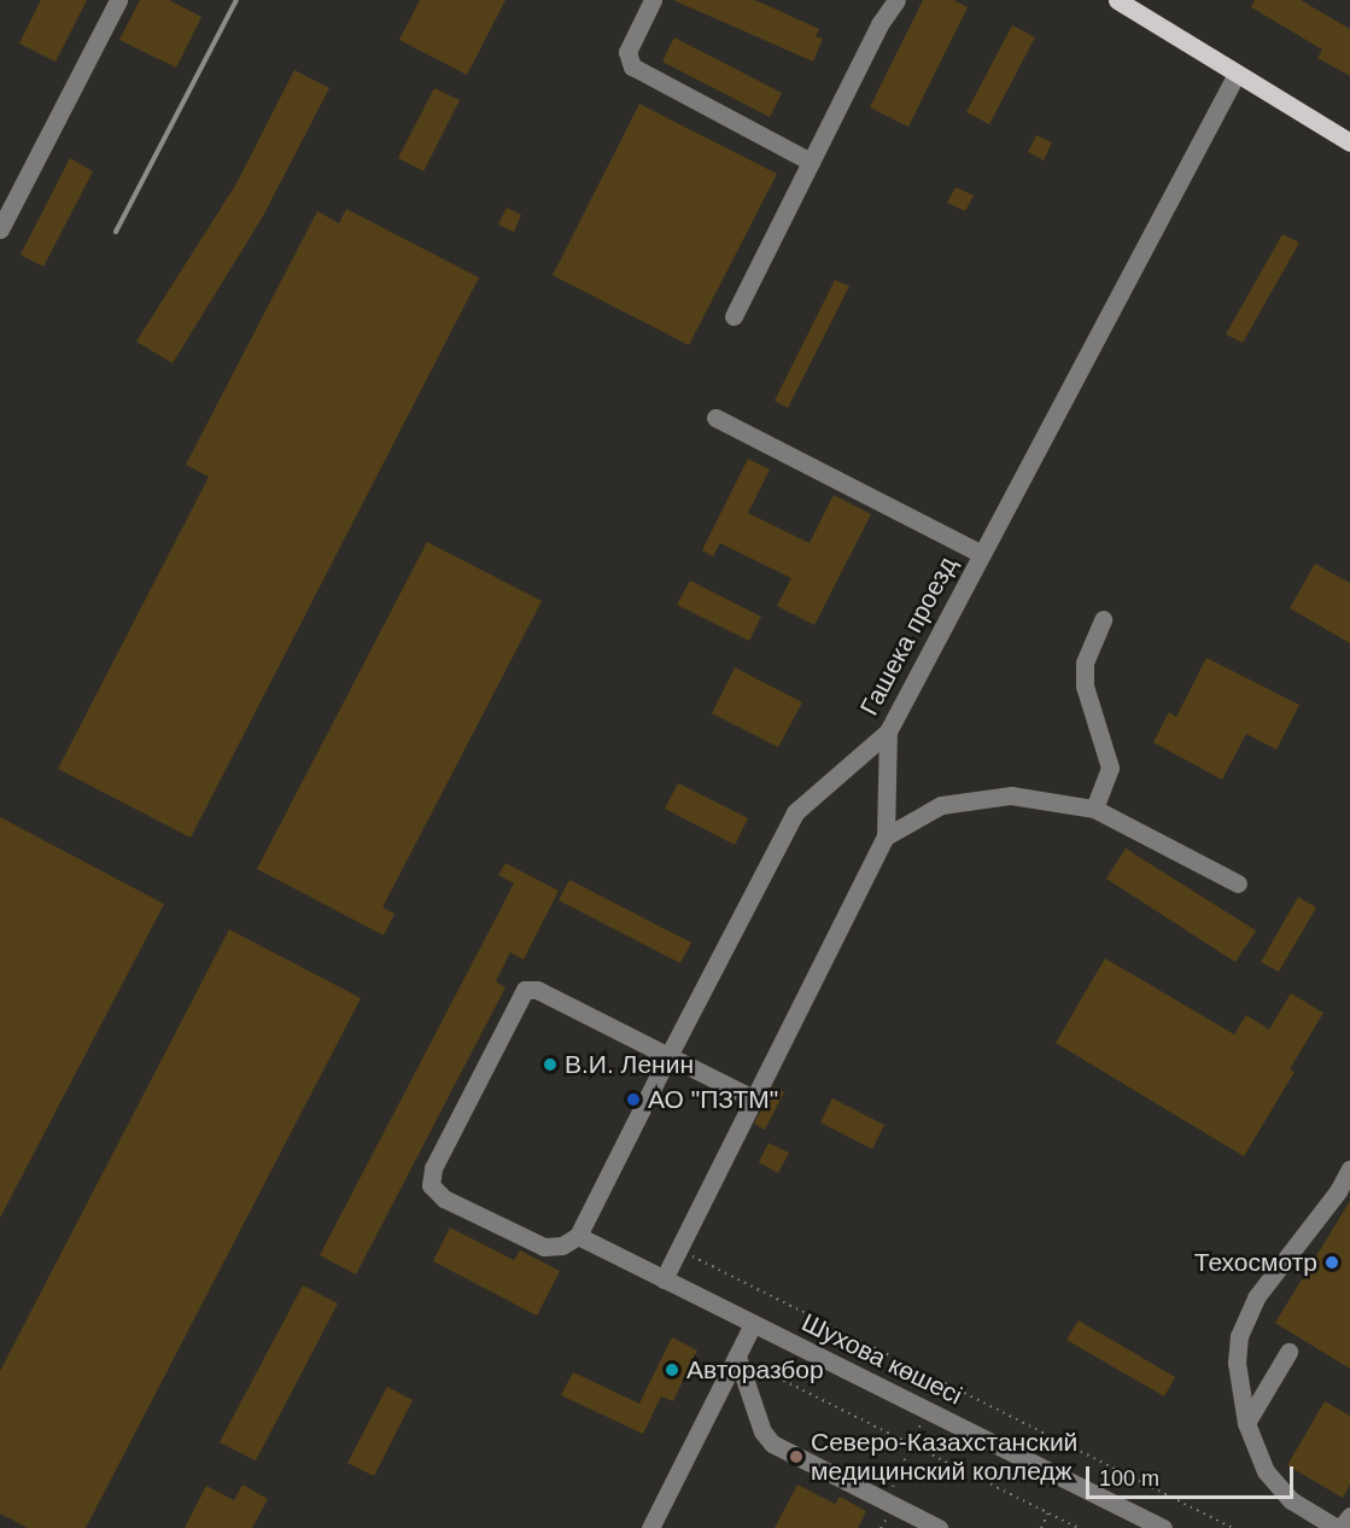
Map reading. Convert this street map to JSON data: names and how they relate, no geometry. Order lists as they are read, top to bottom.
{
  "streets": {
    "street": ["Гашека проезд", "Шухова көшесі"]
  },
  "crossings": [
    ["Гашека проезд", "Шухова көшесі"]
  ],
  "places": [
    "В.И. Ленин",
    "АО \"ПЗТМ\"",
    "Техосмотр",
    "Авторазбор",
    "Северо-Казахстанский медицинский колледж"
  ],
  "scale_bar": "100 m"
}
